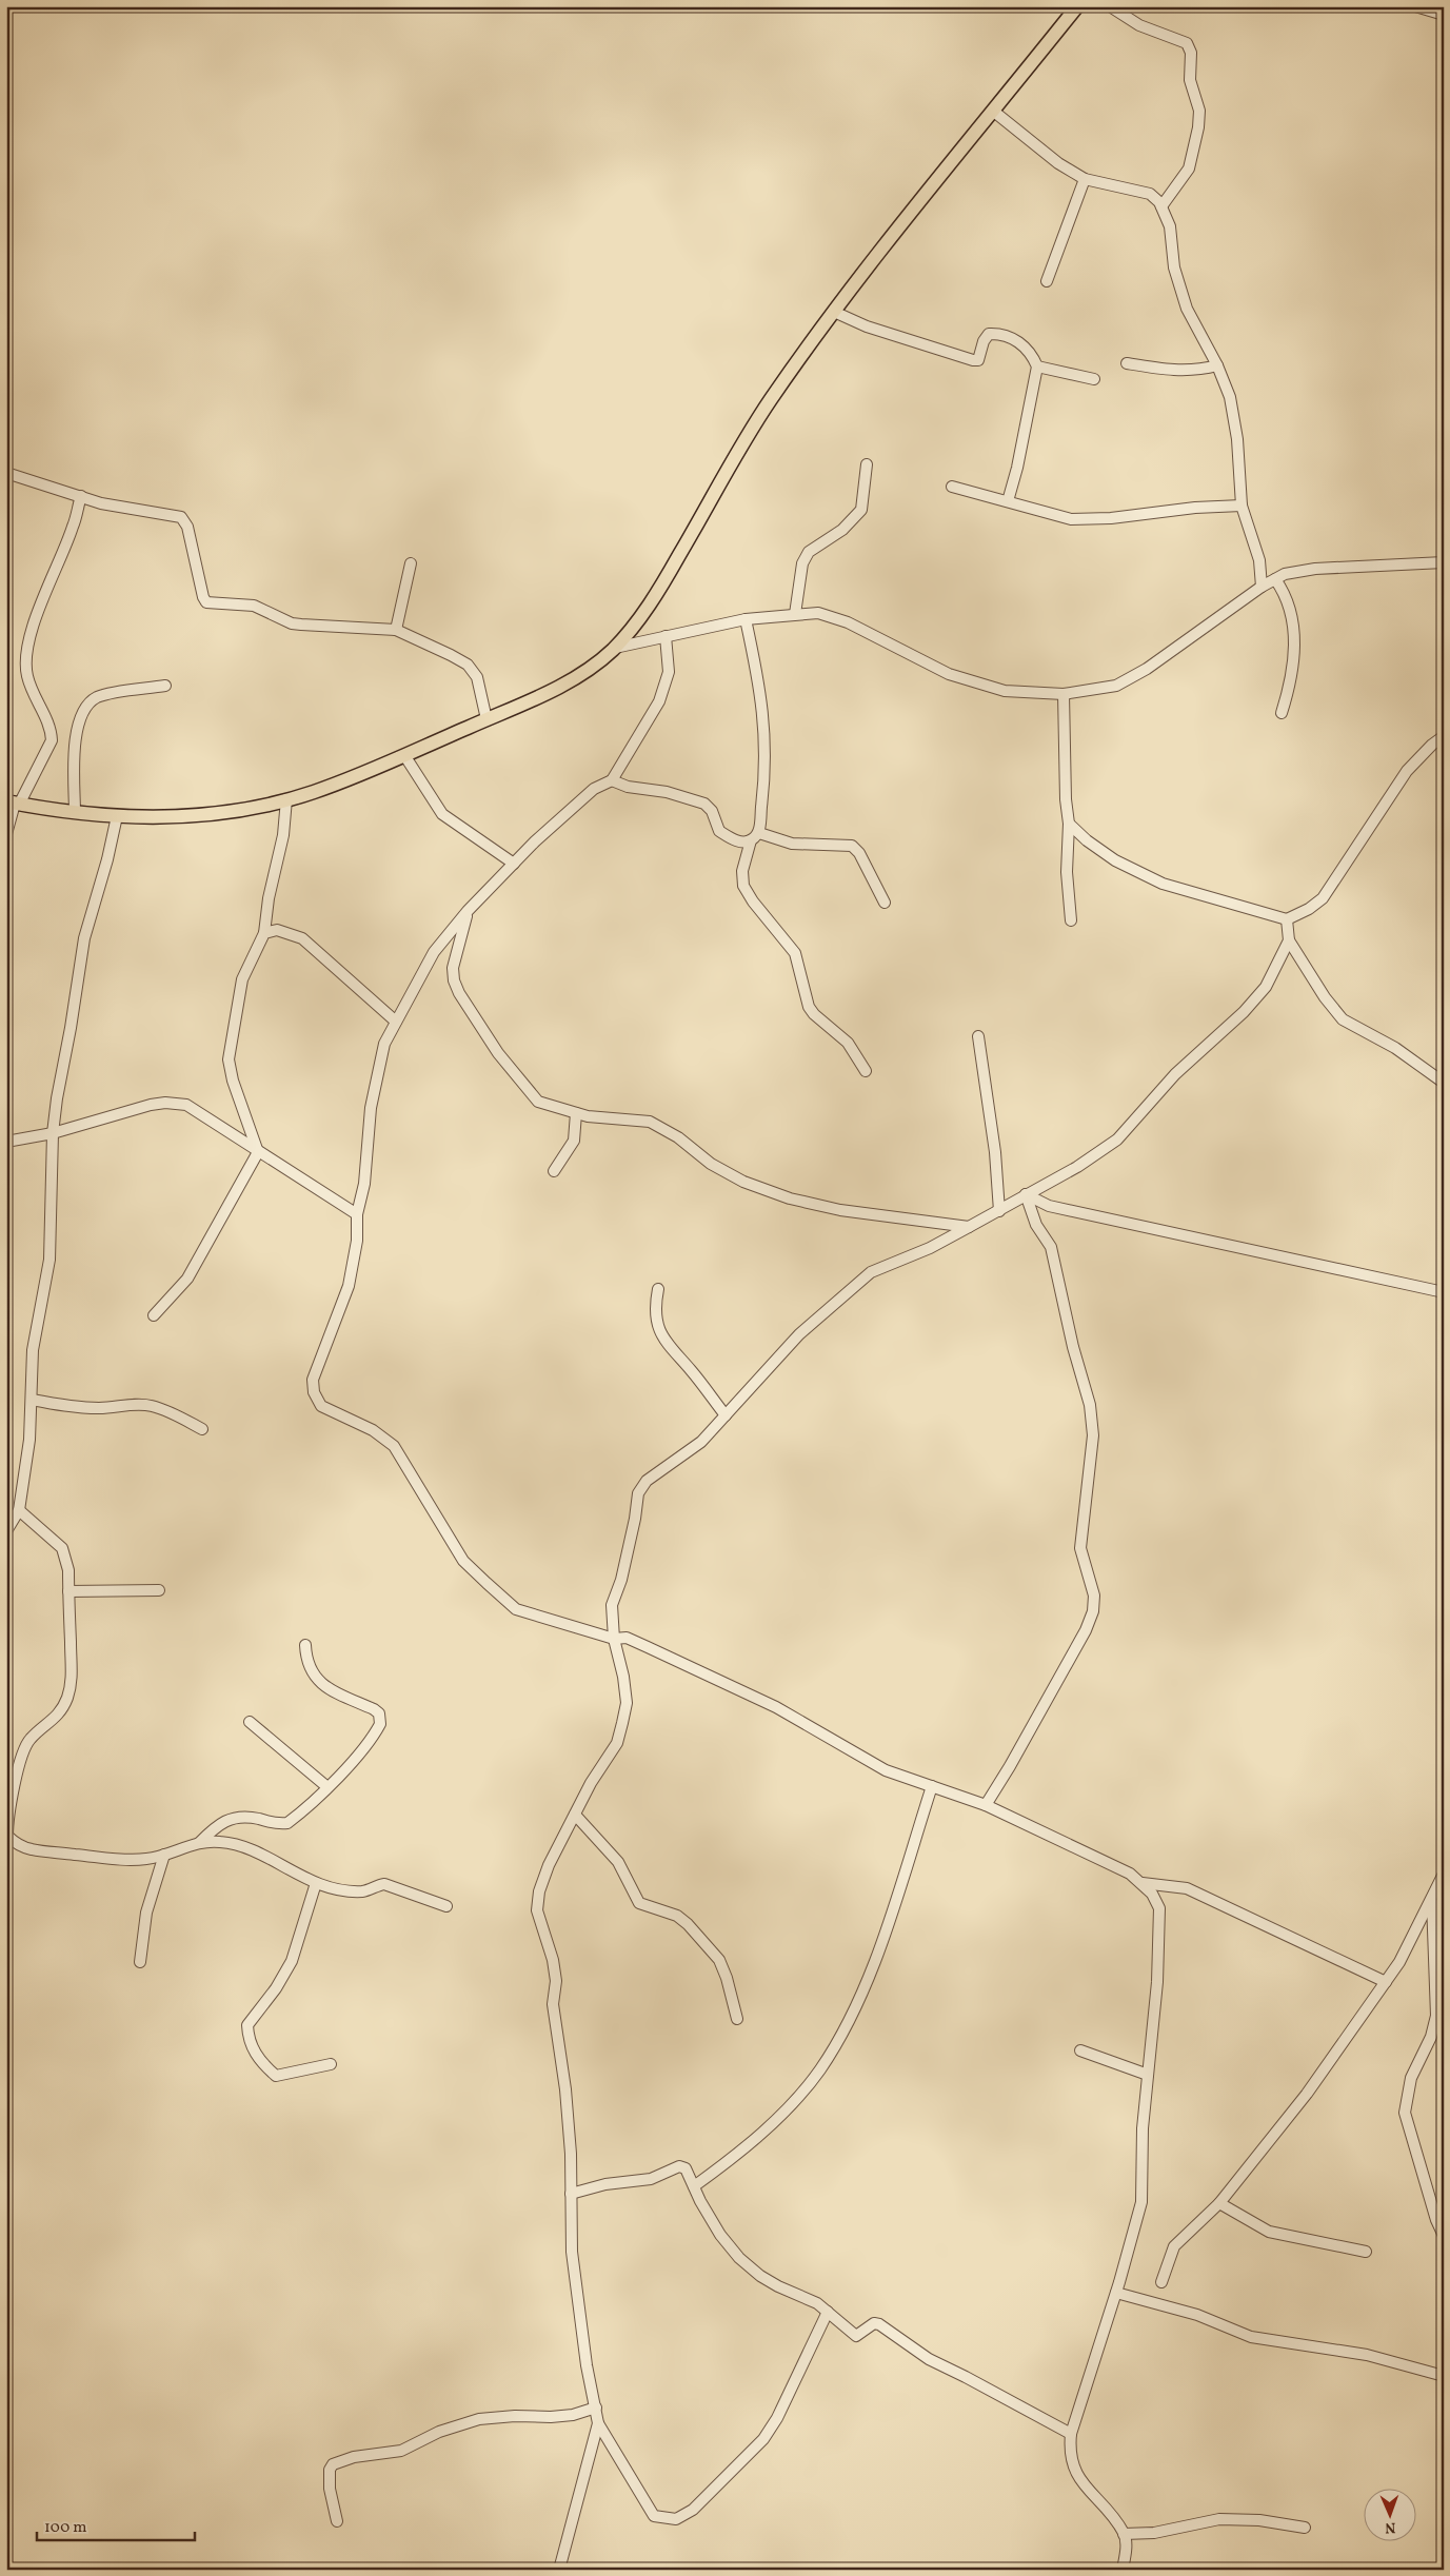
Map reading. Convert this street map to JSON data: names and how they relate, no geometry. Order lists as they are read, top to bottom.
{
  "scale_bar": "100 m",
  "north": "bottom"
}
